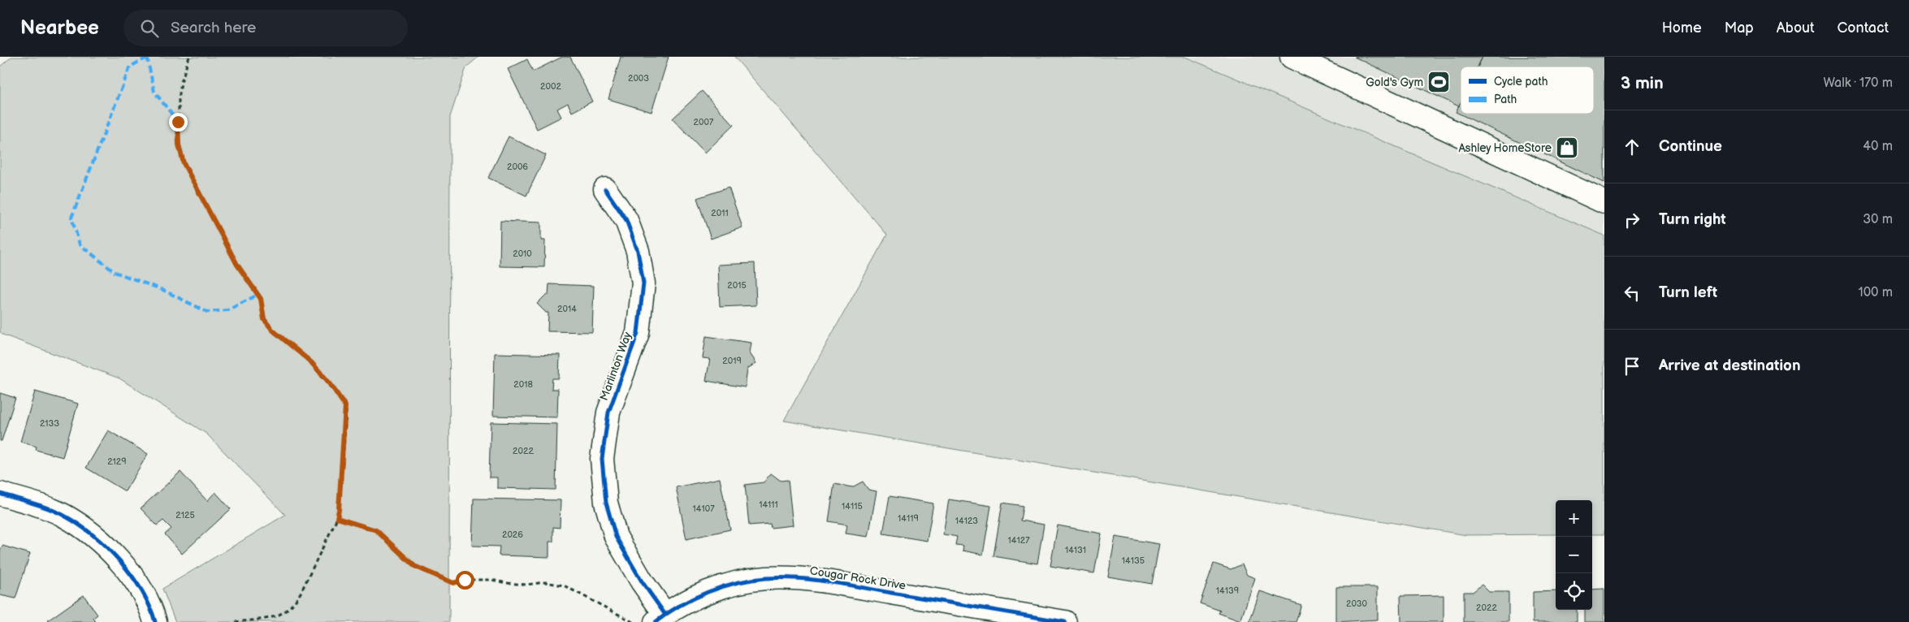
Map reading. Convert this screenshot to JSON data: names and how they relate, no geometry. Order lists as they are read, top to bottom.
{
  "streets": {
    "street": ["Marlinton Way", "Cougar Rock Drive"]
  },
  "crossings": [
    ["Marlinton Way", "Cougar Rock Drive"]
  ],
  "places": {
    "sports": ["Gold's Gym"],
    "shop": ["Ashley HomeStore"]
  },
  "house_numbers": [
    "2003",
    "2002",
    "2007",
    "2006",
    "2011",
    "2010",
    "2015",
    "2014",
    "2019",
    "2018",
    "2133",
    "2022",
    "2129",
    "14111",
    "14115",
    "14107",
    "2125",
    "14119",
    "14123",
    "2026",
    "14127",
    "14131",
    "14135",
    "14139",
    "2030",
    "2022"
  ],
  "legend": ["Cycle path", "Path"],
  "page": {
    "header": "Nearbee",
    "search": "Search here",
    "nav": [
      "Home",
      "Map",
      "About",
      "Contact"
    ],
    "heading": ["3 min", "Walk · 170 m"],
    "list": [
      ["Continue", "40 m"],
      ["Turn right", "30 m"],
      ["Turn left", "100 m"],
      "Arrive at destination"
    ],
    "map_buttons": ["+", "−"]
  }
}
